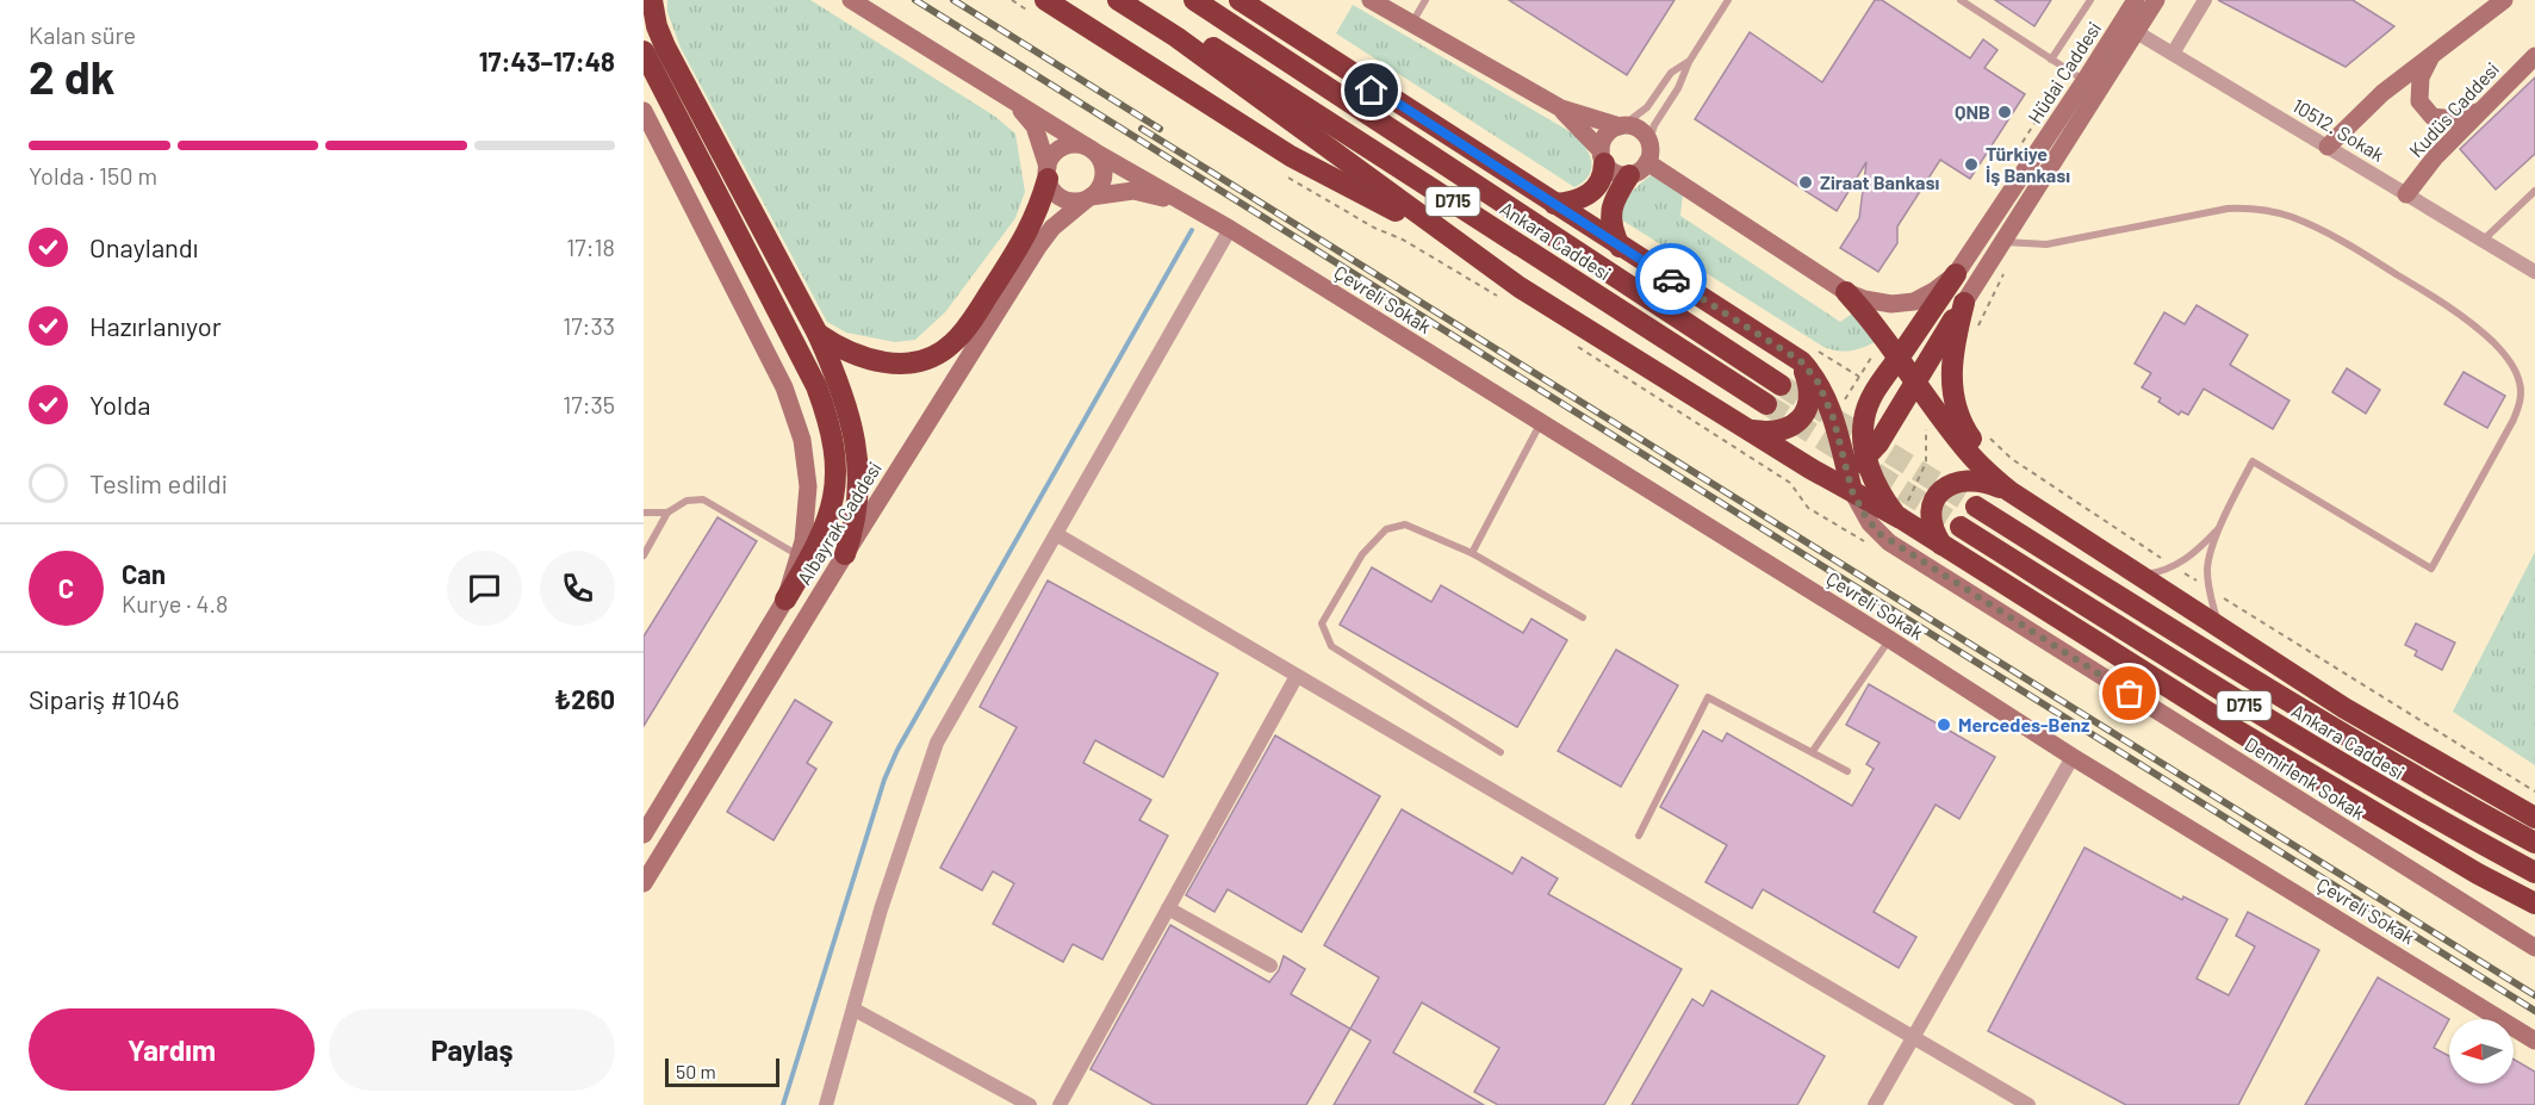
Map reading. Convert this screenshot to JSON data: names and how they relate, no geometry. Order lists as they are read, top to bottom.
{
  "streets": {
    "highway": ["D715", "Ankara Caddesi"],
    "street": [
      "Hüdai Caddesi",
      "Kudüs Caddesi",
      "10512. Sokak",
      "Çevreli Sokak",
      "Albayrak Caddesi",
      "Demirlenk Sokak"
    ]
  },
  "crossings": [
    ["Hüdai Caddesi", "10512. Sokak"],
    ["Kudüs Caddesi", "10512. Sokak"]
  ],
  "places": [
    "QNB",
    "Türkiye İş Bankası",
    "Ziraat Bankası",
    "Mercedes-Benz"
  ],
  "scale_bar": "50 m",
  "north": "left",
  "page": {
    "heading": ["2 dk", "Kalan süre", "17:43–17:48"],
    "panel": [
      "Can",
      "Kurye · 4.8",
      "Sipariş #1046",
      "₺260"
    ],
    "bar": "Yolda · 150 m",
    "list": [
      ["Onaylandı", "17:18"],
      ["Hazırlanıyor", "17:33"],
      ["Yolda", "17:35"],
      "Teslim edildi"
    ],
    "round": "C",
    "buttons": ["Yardım", "Paylaş"],
    "scale": "50 m"
  }
}
